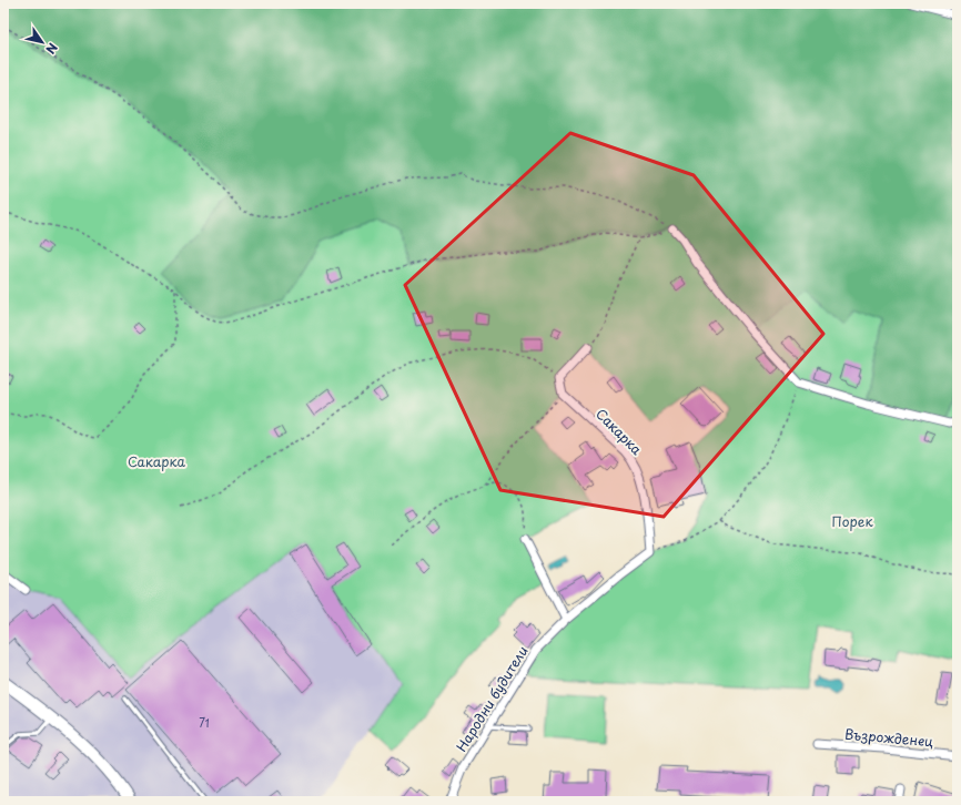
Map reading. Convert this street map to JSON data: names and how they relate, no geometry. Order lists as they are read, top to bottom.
{
  "streets": {
    "street": ["Сакарка", "Народни будители", "Възрожденец"]
  },
  "crossings": [
    ["Сакарка", "Народни будители"]
  ],
  "parks": ["Сакарка", "Порек"],
  "house_numbers": ["71"],
  "north": "bottom right"
}
